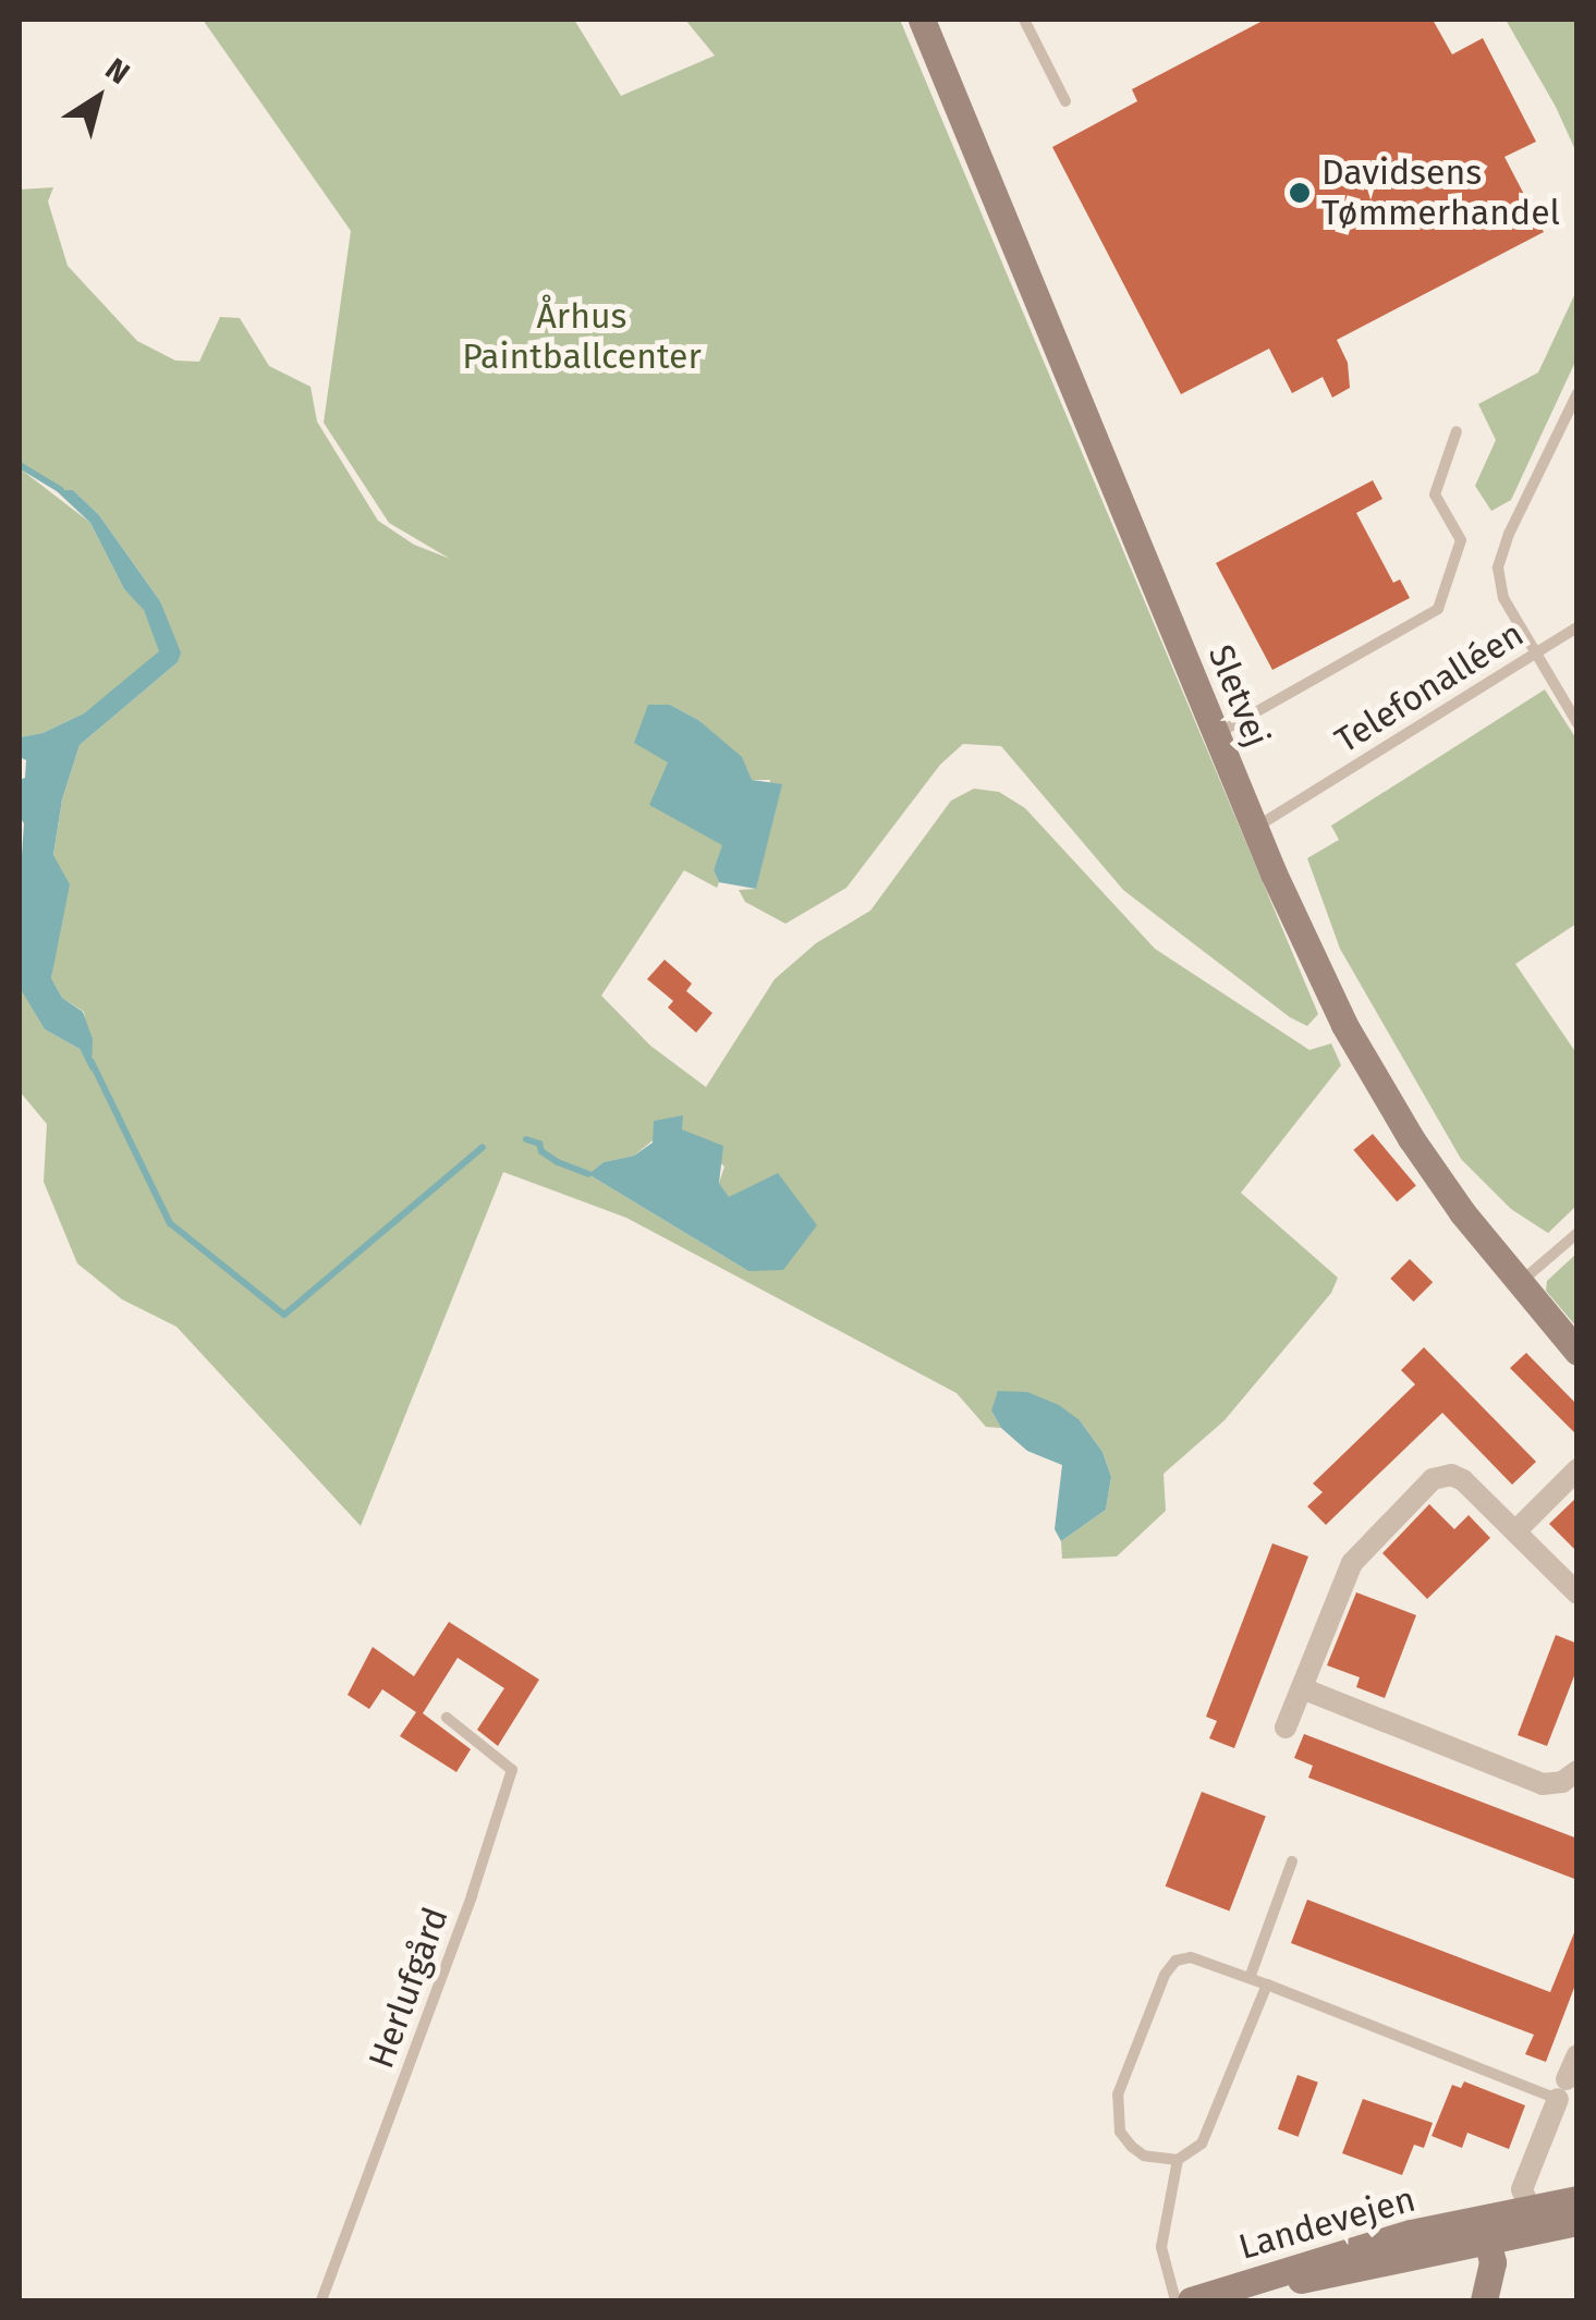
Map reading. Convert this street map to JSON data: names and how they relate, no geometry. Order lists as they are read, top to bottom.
{
  "streets": {
    "street": ["Sletvej", "Landevejen"],
    "lane": ["Telefonalléen", "Herlufgård"]
  },
  "crossings": [
    ["Telefonalléen", "Sletvej"]
  ],
  "parks": ["Århus Paintballcenter"],
  "places": ["Davidsens Tømmerhandel"],
  "north": "top right"
}
